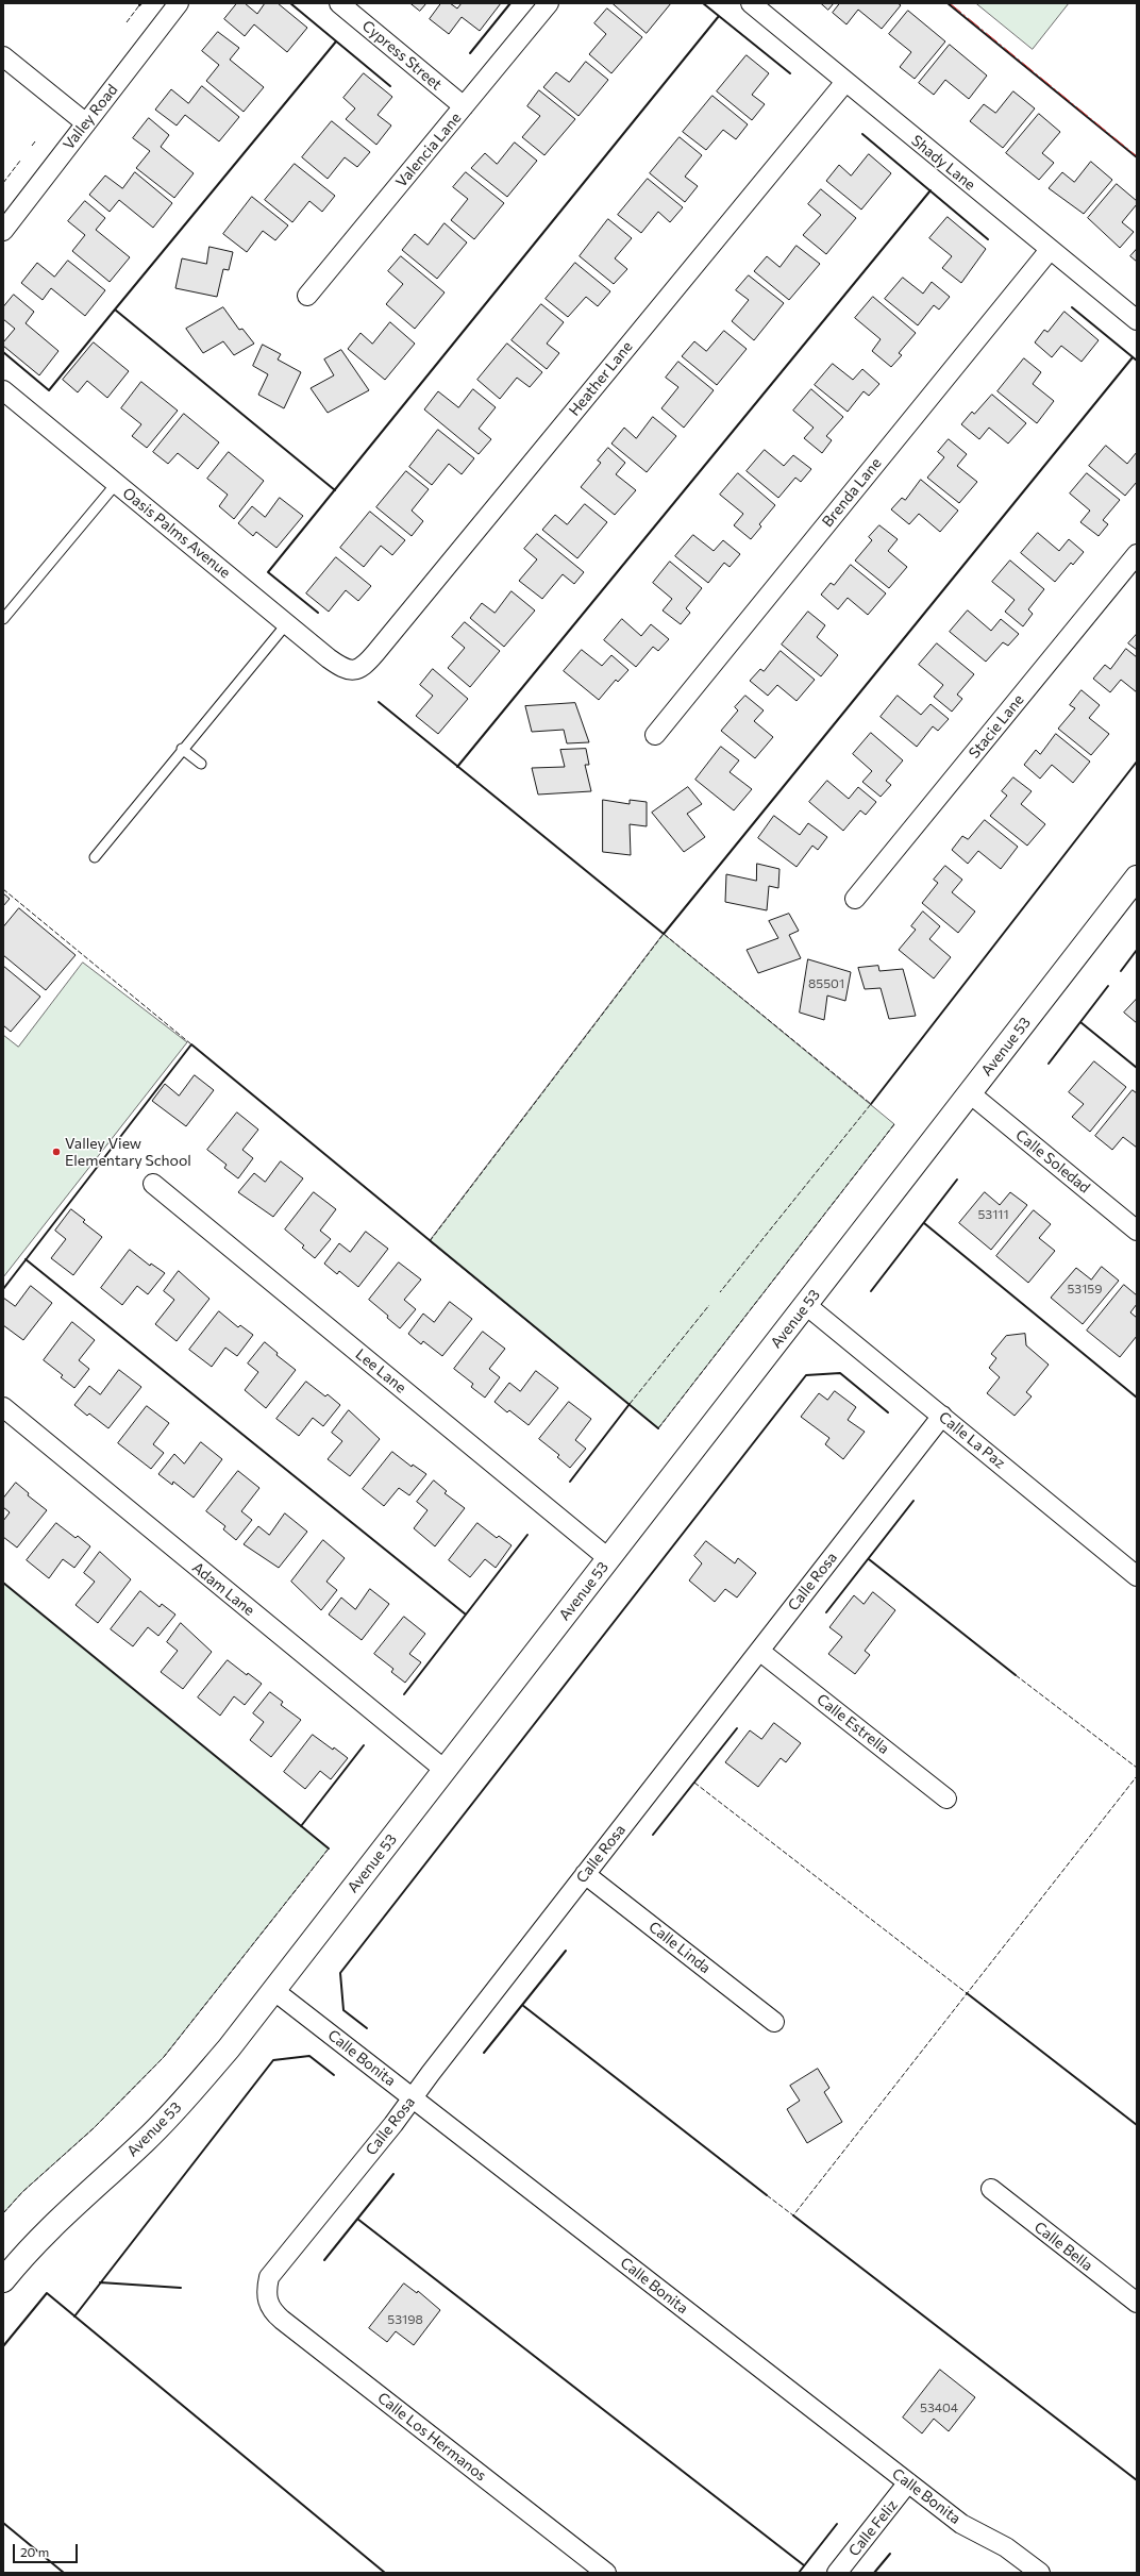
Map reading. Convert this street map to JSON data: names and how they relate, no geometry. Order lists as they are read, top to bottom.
{
  "streets": {
    "street": [
      "Cypress Street",
      "Valley Road",
      "Valencia Lane",
      "Shady Lane",
      "Heather Lane",
      "Brenda Lane",
      "Oasis Palms Avenue",
      "Stacie Lane",
      "Avenue 53",
      "Calle Soledad",
      "Lee Lane",
      "Calle La Paz",
      "Calle Rosa",
      "Adam Lane",
      "Calle Estrella",
      "Calle Linda",
      "Calle Bonita",
      "Calle Bella",
      "Calle Los Hermanos",
      "Calle Feliz"
    ]
  },
  "crossings": [
    ["Cypress Street", "Valencia Lane"],
    ["Shady Lane", "Heather Lane"],
    ["Shady Lane", "Brenda Lane"],
    ["Heather Lane", "Oasis Palms Avenue"],
    ["Avenue 53", "Calle Soledad"],
    ["Avenue 53", "Lee Lane"],
    ["Avenue 53", "Calle La Paz"],
    ["Avenue 53", "Adam Lane"],
    ["Avenue 53", "Calle Bonita"],
    ["Calle La Paz", "Calle Rosa"],
    ["Calle Rosa", "Calle Estrella"],
    ["Calle Rosa", "Calle Linda"],
    ["Calle Rosa", "Calle Bonita"],
    ["Calle Rosa", "Calle Los Hermanos"],
    ["Calle Bonita", "Calle Feliz"]
  ],
  "places": ["Valley View Elementary School"],
  "house_numbers": [
    "85501",
    "53111",
    "53159",
    "53198",
    "53404"
  ],
  "scale_bar": "20 m"
}
